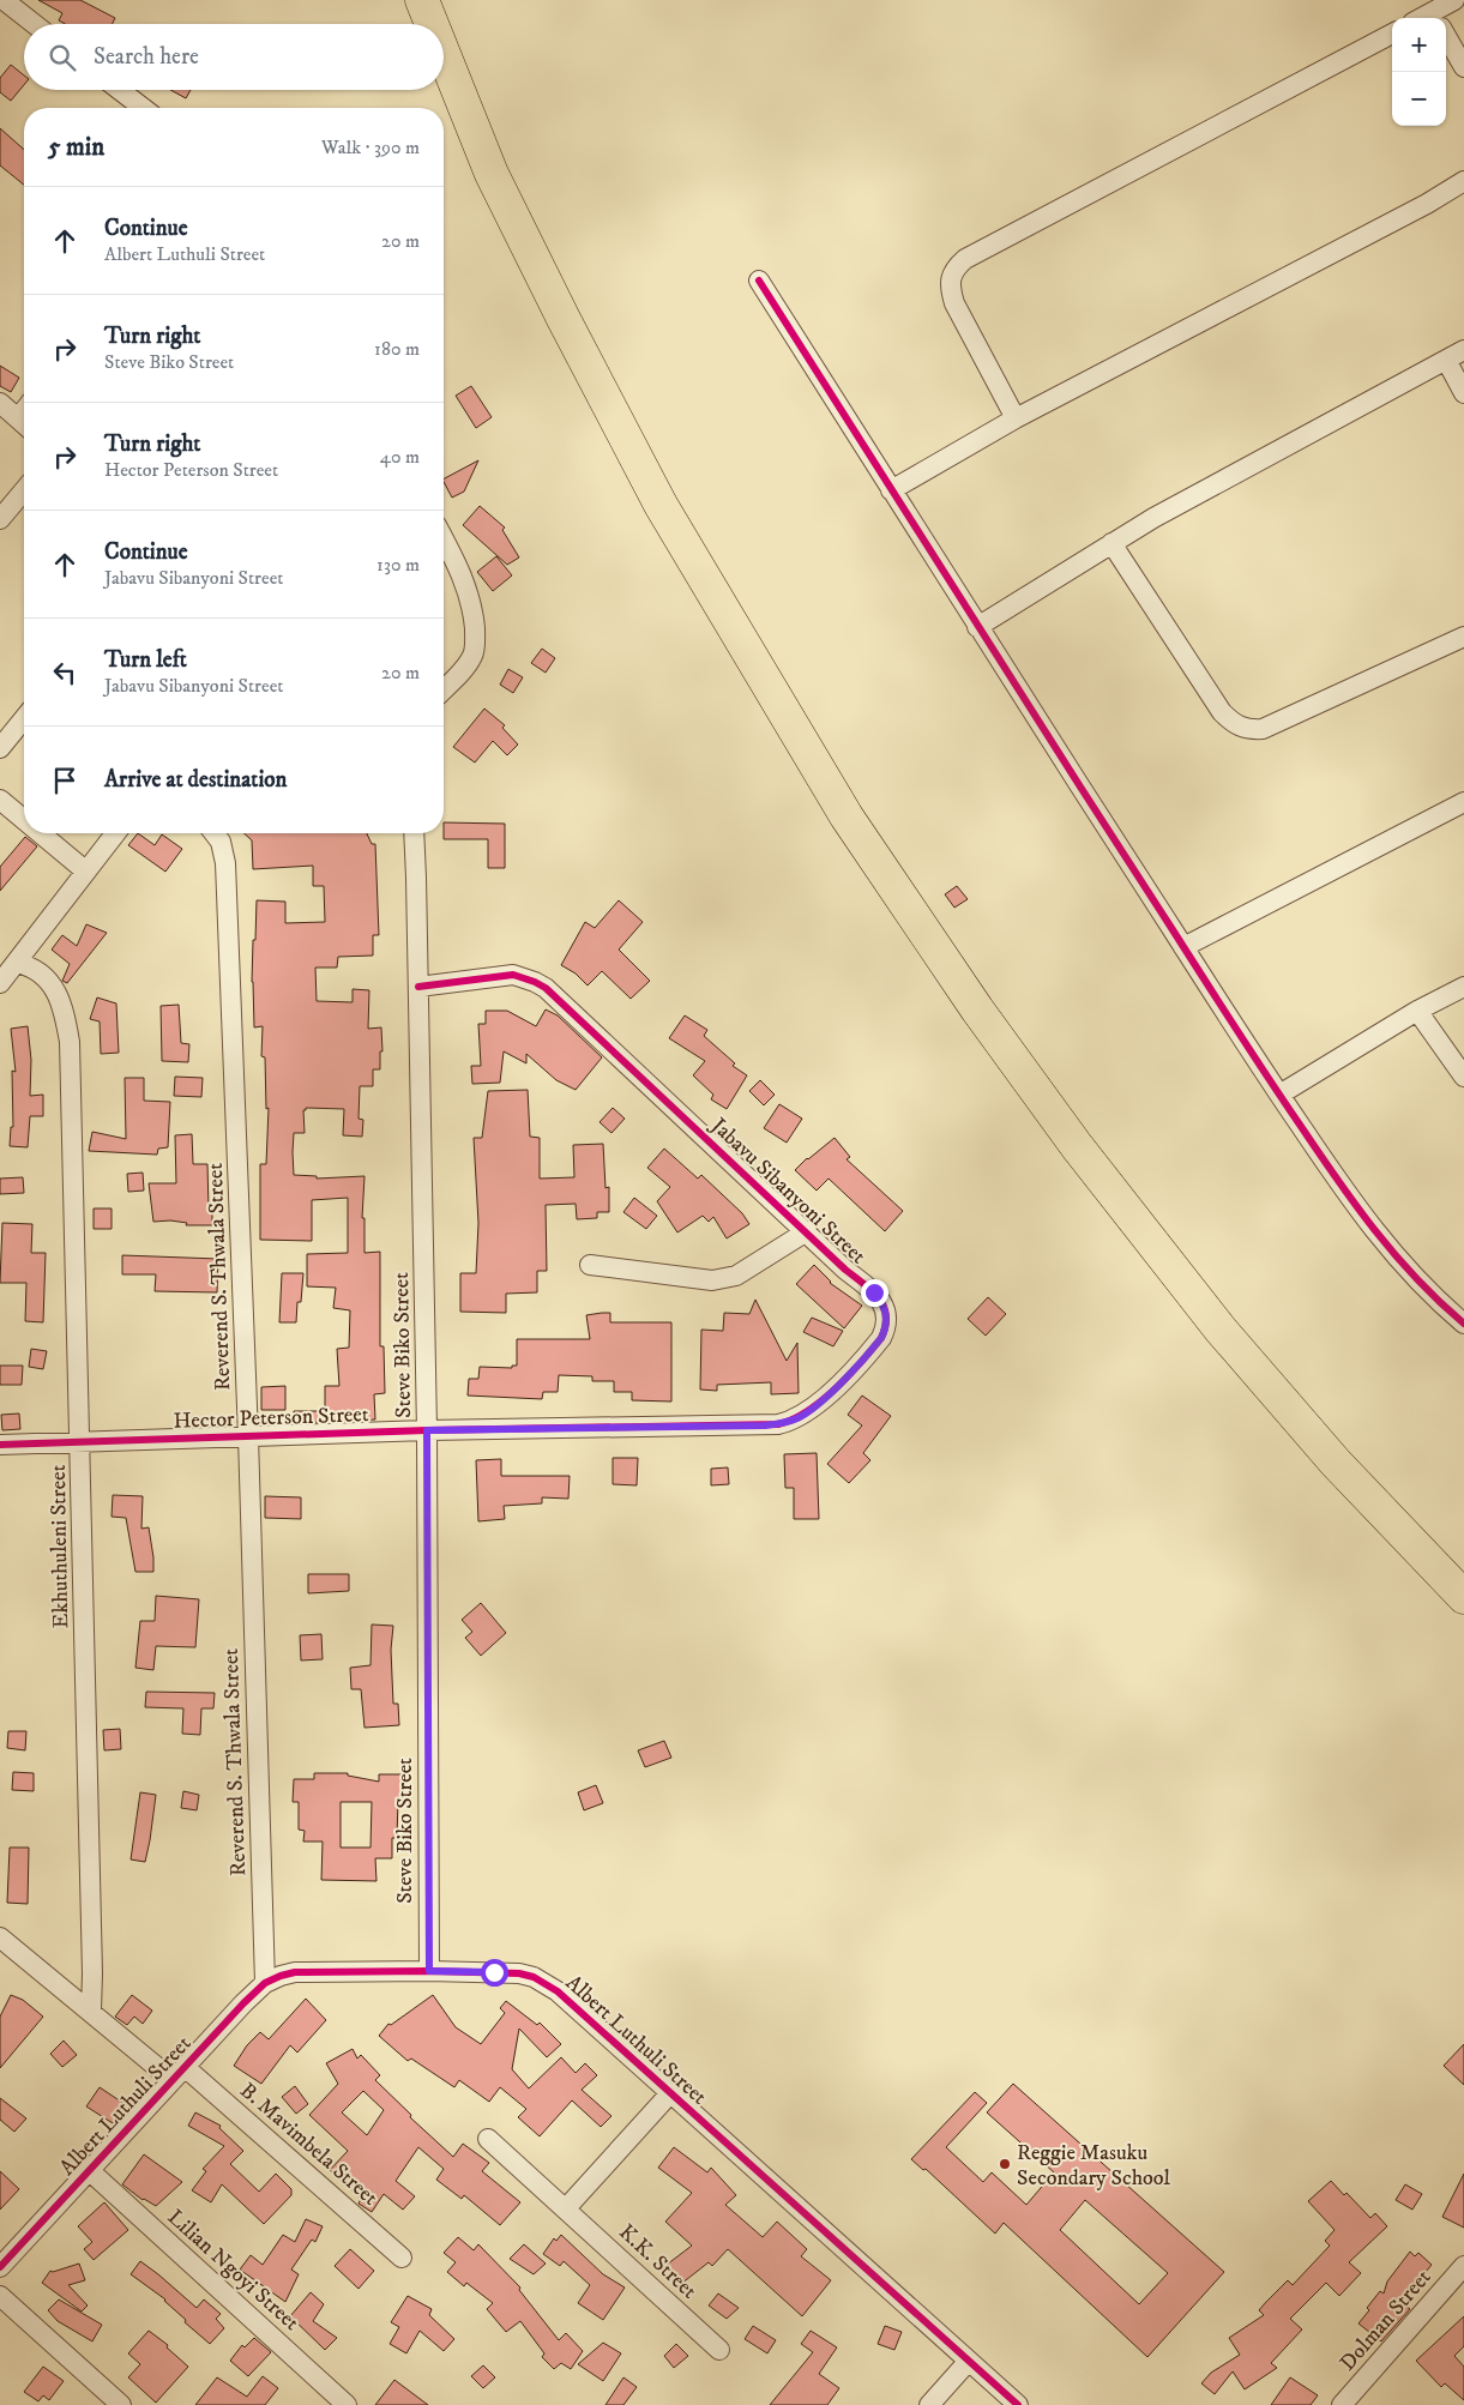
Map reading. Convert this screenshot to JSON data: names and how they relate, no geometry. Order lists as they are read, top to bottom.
{
  "streets": {
    "street": [
      "Jabavu Sibanyoni Street",
      "Reverend S. Thwala Street",
      "Steve Biko Street",
      "Hector Peterson Street",
      "Ekhuthuleni Street",
      "Albert Luthuli Street",
      "B. Mavimbela Street",
      "K.K. Street",
      "Lilian Ngoyi Street",
      "Dolman Street"
    ]
  },
  "crossings": [
    ["Jabavu Sibanyoni Street", "Steve Biko Street"],
    ["Jabavu Sibanyoni Street", "Hector Peterson Street"],
    ["Reverend S. Thwala Street", "Hector Peterson Street"],
    ["Reverend S. Thwala Street", "Albert Luthuli Street"],
    ["Steve Biko Street", "Hector Peterson Street"],
    ["Steve Biko Street", "Albert Luthuli Street"],
    ["Hector Peterson Street", "Ekhuthuleni Street"],
    ["Albert Luthuli Street", "B. Mavimbela Street"],
    ["Albert Luthuli Street", "Lilian Ngoyi Street"]
  ],
  "places": ["Reggie Masuku Secondary School"],
  "page": {
    "map_buttons": ["+", "−"],
    "search": "Search here",
    "heading": ["5 min", "Walk · 390 m"],
    "list": [
      ["Continue", "Albert Luthuli Street", "20 m"],
      ["Turn right", "Steve Biko Street", "180 m"],
      ["Turn right", "Hector Peterson Street", "40 m"],
      ["Continue", "Jabavu Sibanyoni Street", "130 m"],
      ["Turn left", "Jabavu Sibanyoni Street", "20 m"],
      "Arrive at destination"
    ]
  }
}
